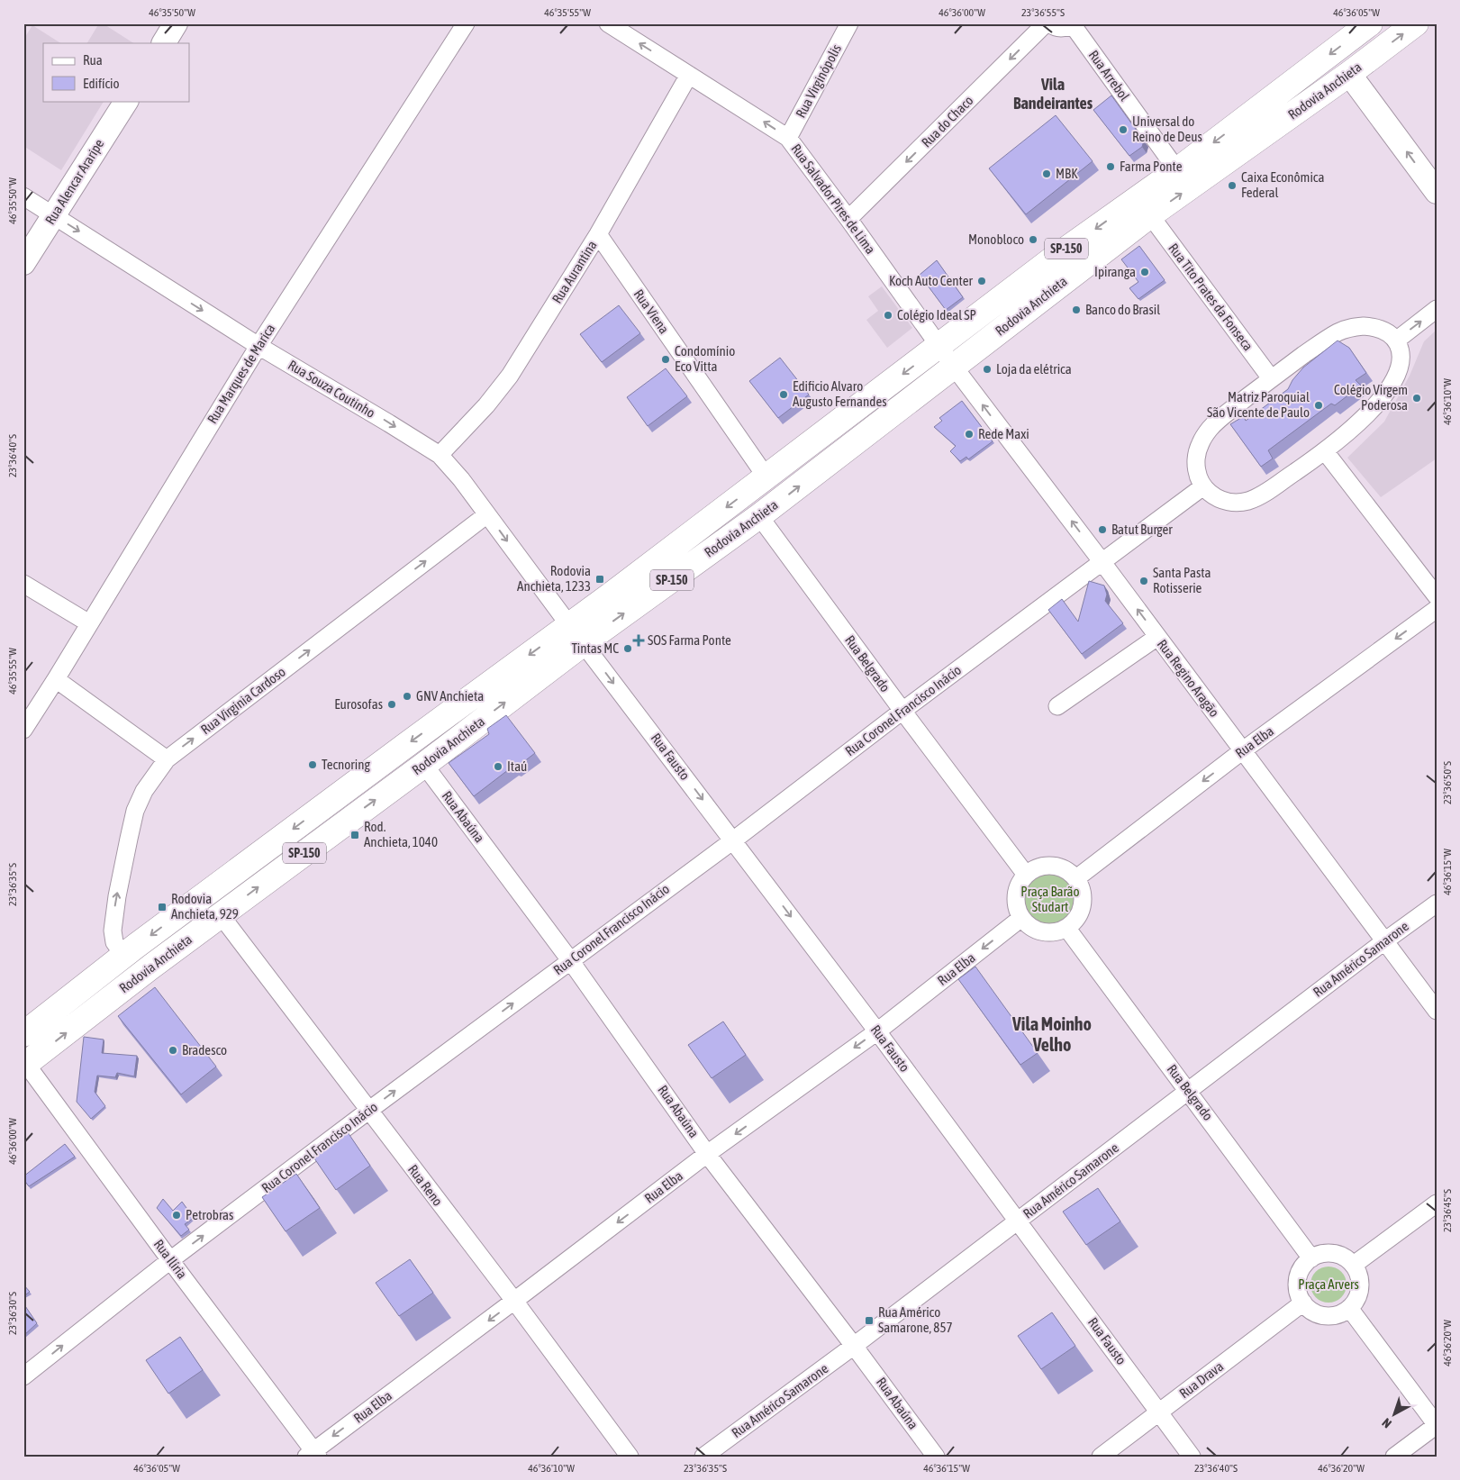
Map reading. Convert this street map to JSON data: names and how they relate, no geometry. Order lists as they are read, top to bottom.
{
  "streets": {
    "highway": ["Rodovia Anchieta", "SP-150"],
    "street": [
      "Rua Arrebol",
      "Rua Virginópolis",
      "Rua do Chaco",
      "Rua Alencar Araripe",
      "Rua Salvador Pires de Lima",
      "Rua Aurantina",
      "Rua Tito Prates da Fonseca",
      "Rua Viena",
      "Rua Marques de Marica",
      "Rua Souza Coutinho",
      "Rua Belgrado",
      "Rua Regino Aragão",
      "Rua Virginia Cardoso",
      "Rua Coronel Francisco Inácio",
      "Rua Elba",
      "Rua Fausto",
      "Rua Abaúna",
      "Rua Américo Samarone",
      "Rua Reno",
      "Rua Ilíria",
      "Rua Drava"
    ]
  },
  "crossings": [
    ["Rua Arrebol", "Rodovia Anchieta"],
    ["Rua Virginópolis", "Rua Salvador Pires de Lima"],
    ["Rodovia Anchieta", "Rua Salvador Pires de Lima"],
    ["Rodovia Anchieta", "Rua Tito Prates da Fonseca"],
    ["Rodovia Anchieta", "Rua Viena"],
    ["Rodovia Anchieta", "Rua Souza Coutinho"],
    ["Rodovia Anchieta", "Rua Belgrado"],
    ["Rodovia Anchieta", "Rua Regino Aragão"],
    ["Rodovia Anchieta", "Rua Virginia Cardoso"],
    ["Rodovia Anchieta", "Rua Fausto"],
    ["Rodovia Anchieta", "Rua Abaúna"],
    ["Rodovia Anchieta", "Rua Reno"],
    ["Rodovia Anchieta", "Rua Ilíria"],
    ["Rua do Chaco", "Rua Salvador Pires de Lima"],
    ["Rua Alencar Araripe", "Rua Souza Coutinho"],
    ["Rua Salvador Pires de Lima", "Rua Aurantina"],
    ["Rua Salvador Pires de Lima", "Rua Regino Aragão"],
    ["Rua Aurantina", "Rua Viena"],
    ["Rua Aurantina", "Rua Souza Coutinho"],
    ["Rua Marques de Marica", "Rua Souza Coutinho"],
    ["Rua Souza Coutinho", "Rua Virginia Cardoso"],
    ["Rua Souza Coutinho", "Rua Fausto"],
    ["Rua Belgrado", "Rua Coronel Francisco Inácio"],
    ["Rua Belgrado", "Rua Elba"],
    ["Rua Belgrado", "Rua Américo Samarone"],
    ["Rua Belgrado", "Rua Drava"],
    ["Rua Regino Aragão", "Rua Coronel Francisco Inácio"],
    ["Rua Regino Aragão", "Rua Elba"],
    ["Rua Regino Aragão", "Rua Américo Samarone"],
    ["Rua Coronel Francisco Inácio", "Rua Fausto"],
    ["Rua Coronel Francisco Inácio", "Rua Abaúna"],
    ["Rua Coronel Francisco Inácio", "Rua Reno"],
    ["Rua Coronel Francisco Inácio", "Rua Ilíria"],
    ["Rua Elba", "Rua Fausto"],
    ["Rua Elba", "Rua Abaúna"],
    ["Rua Elba", "Rua Reno"],
    ["Rua Elba", "Rua Ilíria"],
    ["Rua Fausto", "Rua Américo Samarone"],
    ["Rua Fausto", "Rua Drava"],
    ["Rua Abaúna", "Rua Américo Samarone"]
  ],
  "one_way": [
    "Rua do Chaco",
    "Rua Salvador Pires de Lima",
    "Rua Souza Coutinho",
    "Rua Regino Aragão",
    "Rua Virginia Cardoso",
    "Rua Coronel Francisco Inácio",
    "Rua Elba",
    "Rua Fausto"
  ],
  "districts": ["Vila Bandeirantes", "Vila Moinho Velho"],
  "parks": ["Praça Barão Studart", "Praça Arvers"],
  "places": {
    "other": [
      "Universal do Reino de Deus",
      "Farma Ponte",
      "MBK",
      "Caixa Econômica Federal",
      "Monobloco",
      "Ipiranga",
      "Koch Auto Center",
      "Banco do Brasil",
      "Colégio Ideal SP",
      "Condomínio Eco Vitta",
      "Loja da elétrica",
      "Edificio Alvaro Augusto Fernandes",
      "Colégio Virgem Poderosa",
      "Matriz Paroquial São Vicente de Paulo",
      "Rede Maxi",
      "Batut Burger",
      "Santa Pasta Rotisserie",
      "Tintas MC",
      "GNV Anchieta",
      "Eurosofas",
      "Tecnoring",
      "Itaú",
      "Bradesco",
      "Petrobras"
    ],
    "transit": [
      "Rodovia Anchieta, 1233",
      "Rod. Anchieta, 1040",
      "Rodovia Anchieta, 929",
      "Rua Américo Samarone, 857"
    ],
    "health": ["SOS Farma Ponte"]
  },
  "legend": ["Rua", "Edifício"],
  "north": "bottom left",
  "coordinates": [
    "46°35'50\"W",
    "46°35'55\"W",
    "46°36'00\"W",
    "23°36'55\"S",
    "46°36'05\"W",
    "46°36'10\"W",
    "23°36'40\"S",
    "23°36'50\"S",
    "46°36'15\"W",
    "23°36'35\"S",
    "23°36'45\"S",
    "23°36'30\"S",
    "46°36'20\"W"
  ]
}
